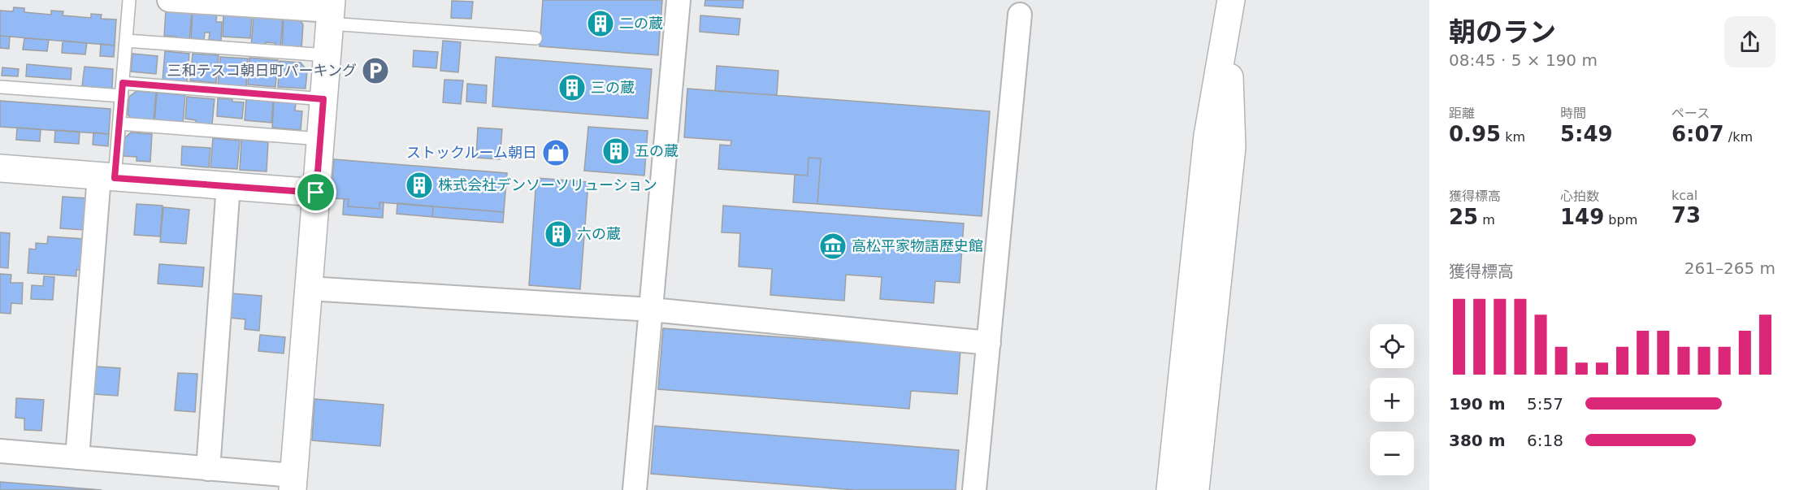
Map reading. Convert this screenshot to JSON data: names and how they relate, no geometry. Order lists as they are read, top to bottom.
{
  "places": {
    "building": [
      "二の蔵",
      "三の蔵",
      "五の蔵",
      "株式会社デンソーソリューション",
      "六の蔵"
    ],
    "parking": ["三和テスコ朝日町パーキング"],
    "shop": ["ストックルーム朝日"],
    "museum": ["高松平家物語歴史館"]
  },
  "page": {
    "heading": ["朝のラン", "08:45 · 5 × 190 m"],
    "stats": [
      ["距離", "0.95 km"],
      ["時間", "5:49"],
      ["ペース", "6:07 /km"],
      ["獲得標高", "25 m"],
      ["心拍数", "149 bpm"],
      ["kcal", "73"]
    ],
    "chart": ["獲得標高", "261–265 m"],
    "map_buttons": ["+", "−"],
    "list": [
      {
        "name": "190 m",
        "note": "5:57"
      },
      {
        "name": "380 m",
        "note": "6:18"
      }
    ]
  }
}
